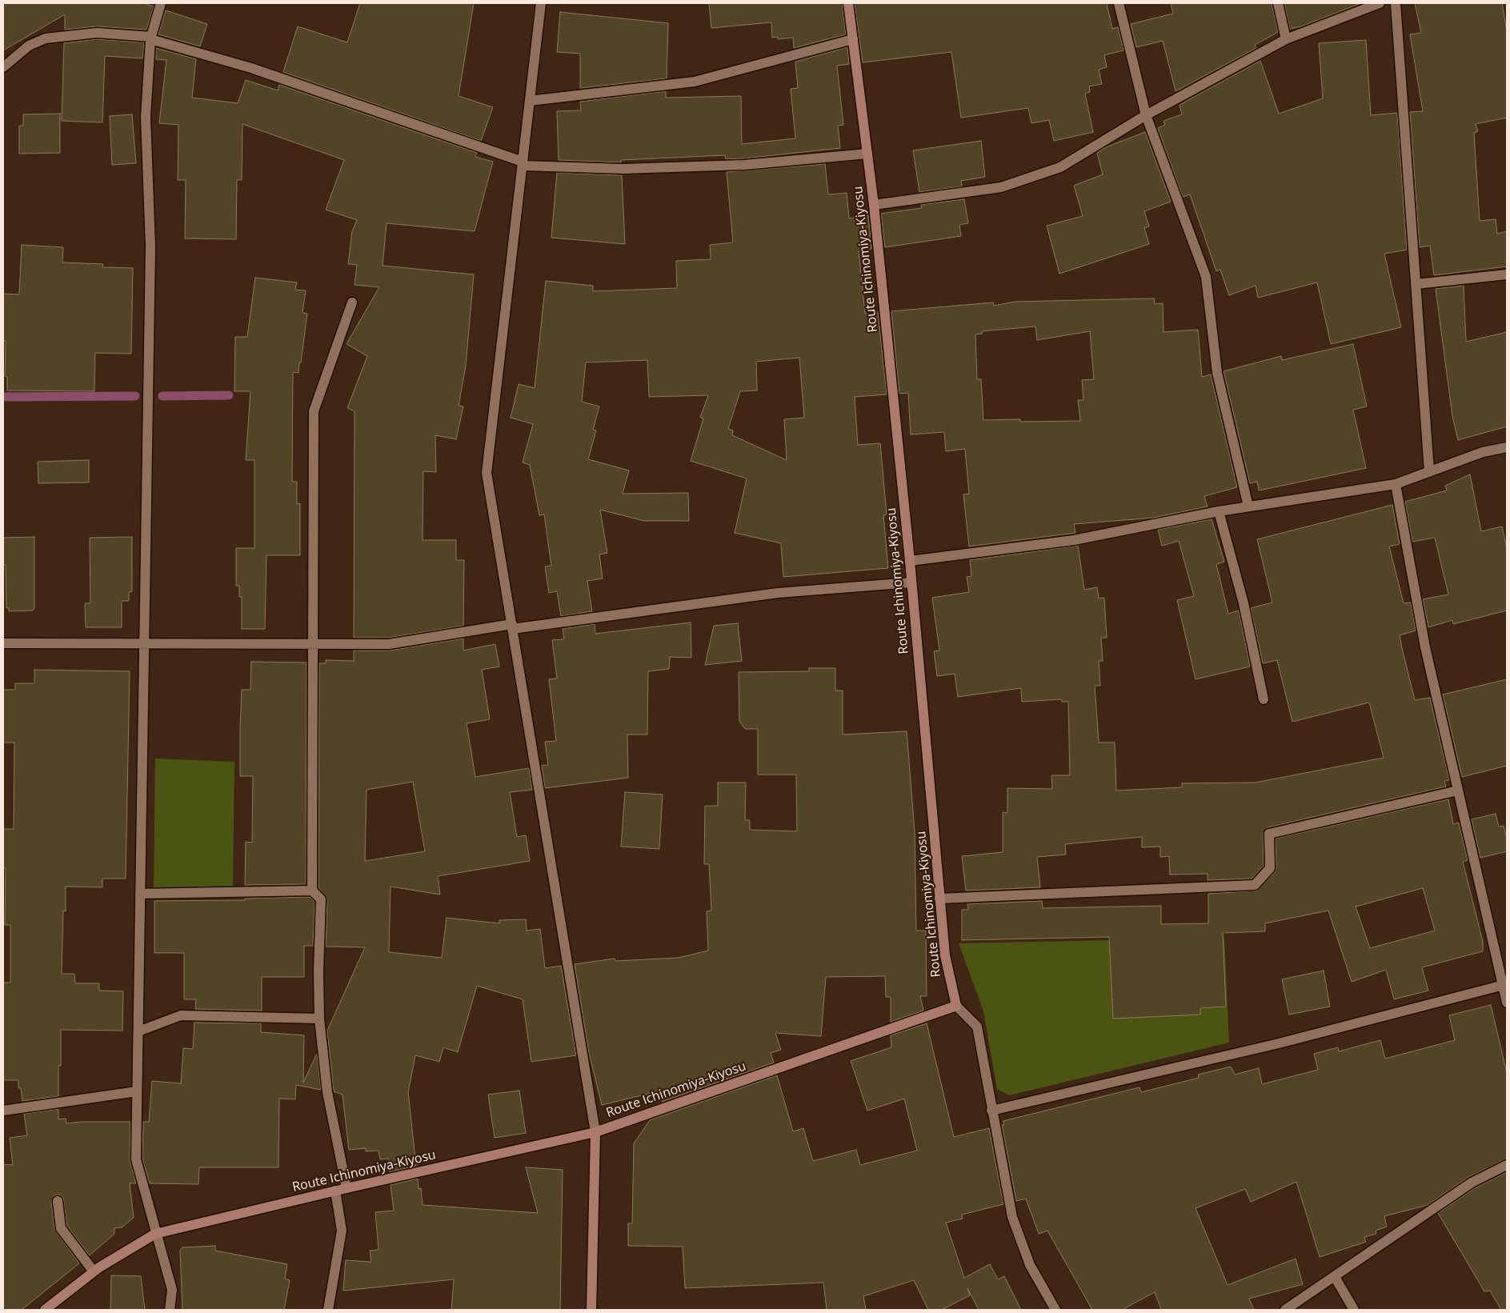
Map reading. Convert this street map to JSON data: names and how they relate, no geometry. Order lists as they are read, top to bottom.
{
  "streets": {
    "main road": ["Route Ichinomiya-Kiyosu"]
  }
}
